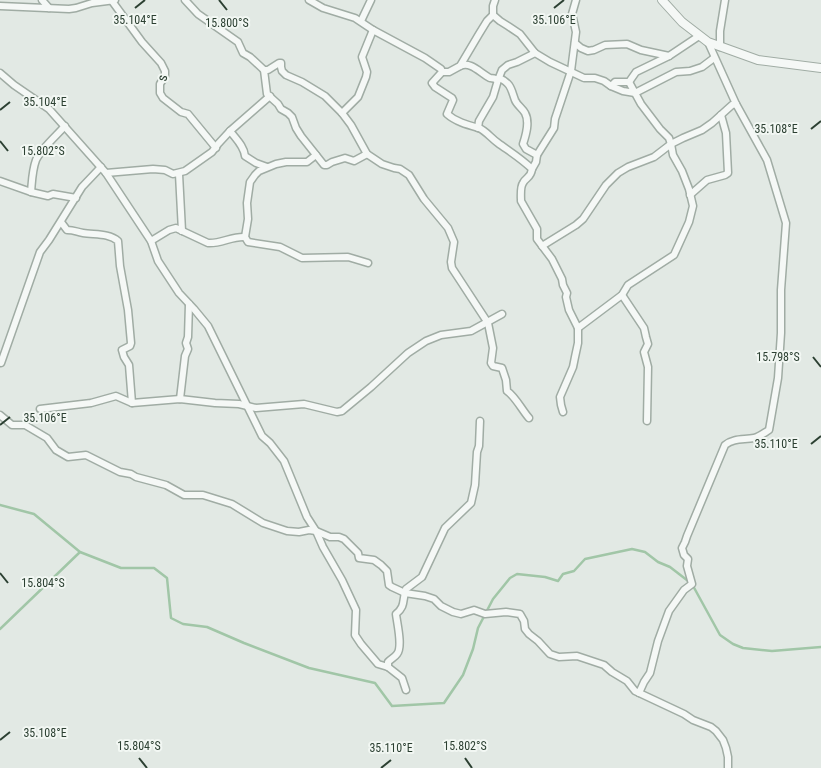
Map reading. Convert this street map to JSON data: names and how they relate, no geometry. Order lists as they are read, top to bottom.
{
  "streets": {
    "street": ["s"]
  },
  "coordinates": [
    "35.104°E",
    "35.106°E",
    "15.800°S",
    "35.108°E",
    "15.802°S",
    "15.798°S",
    "35.110°E",
    "15.804°S"
  ]
}
